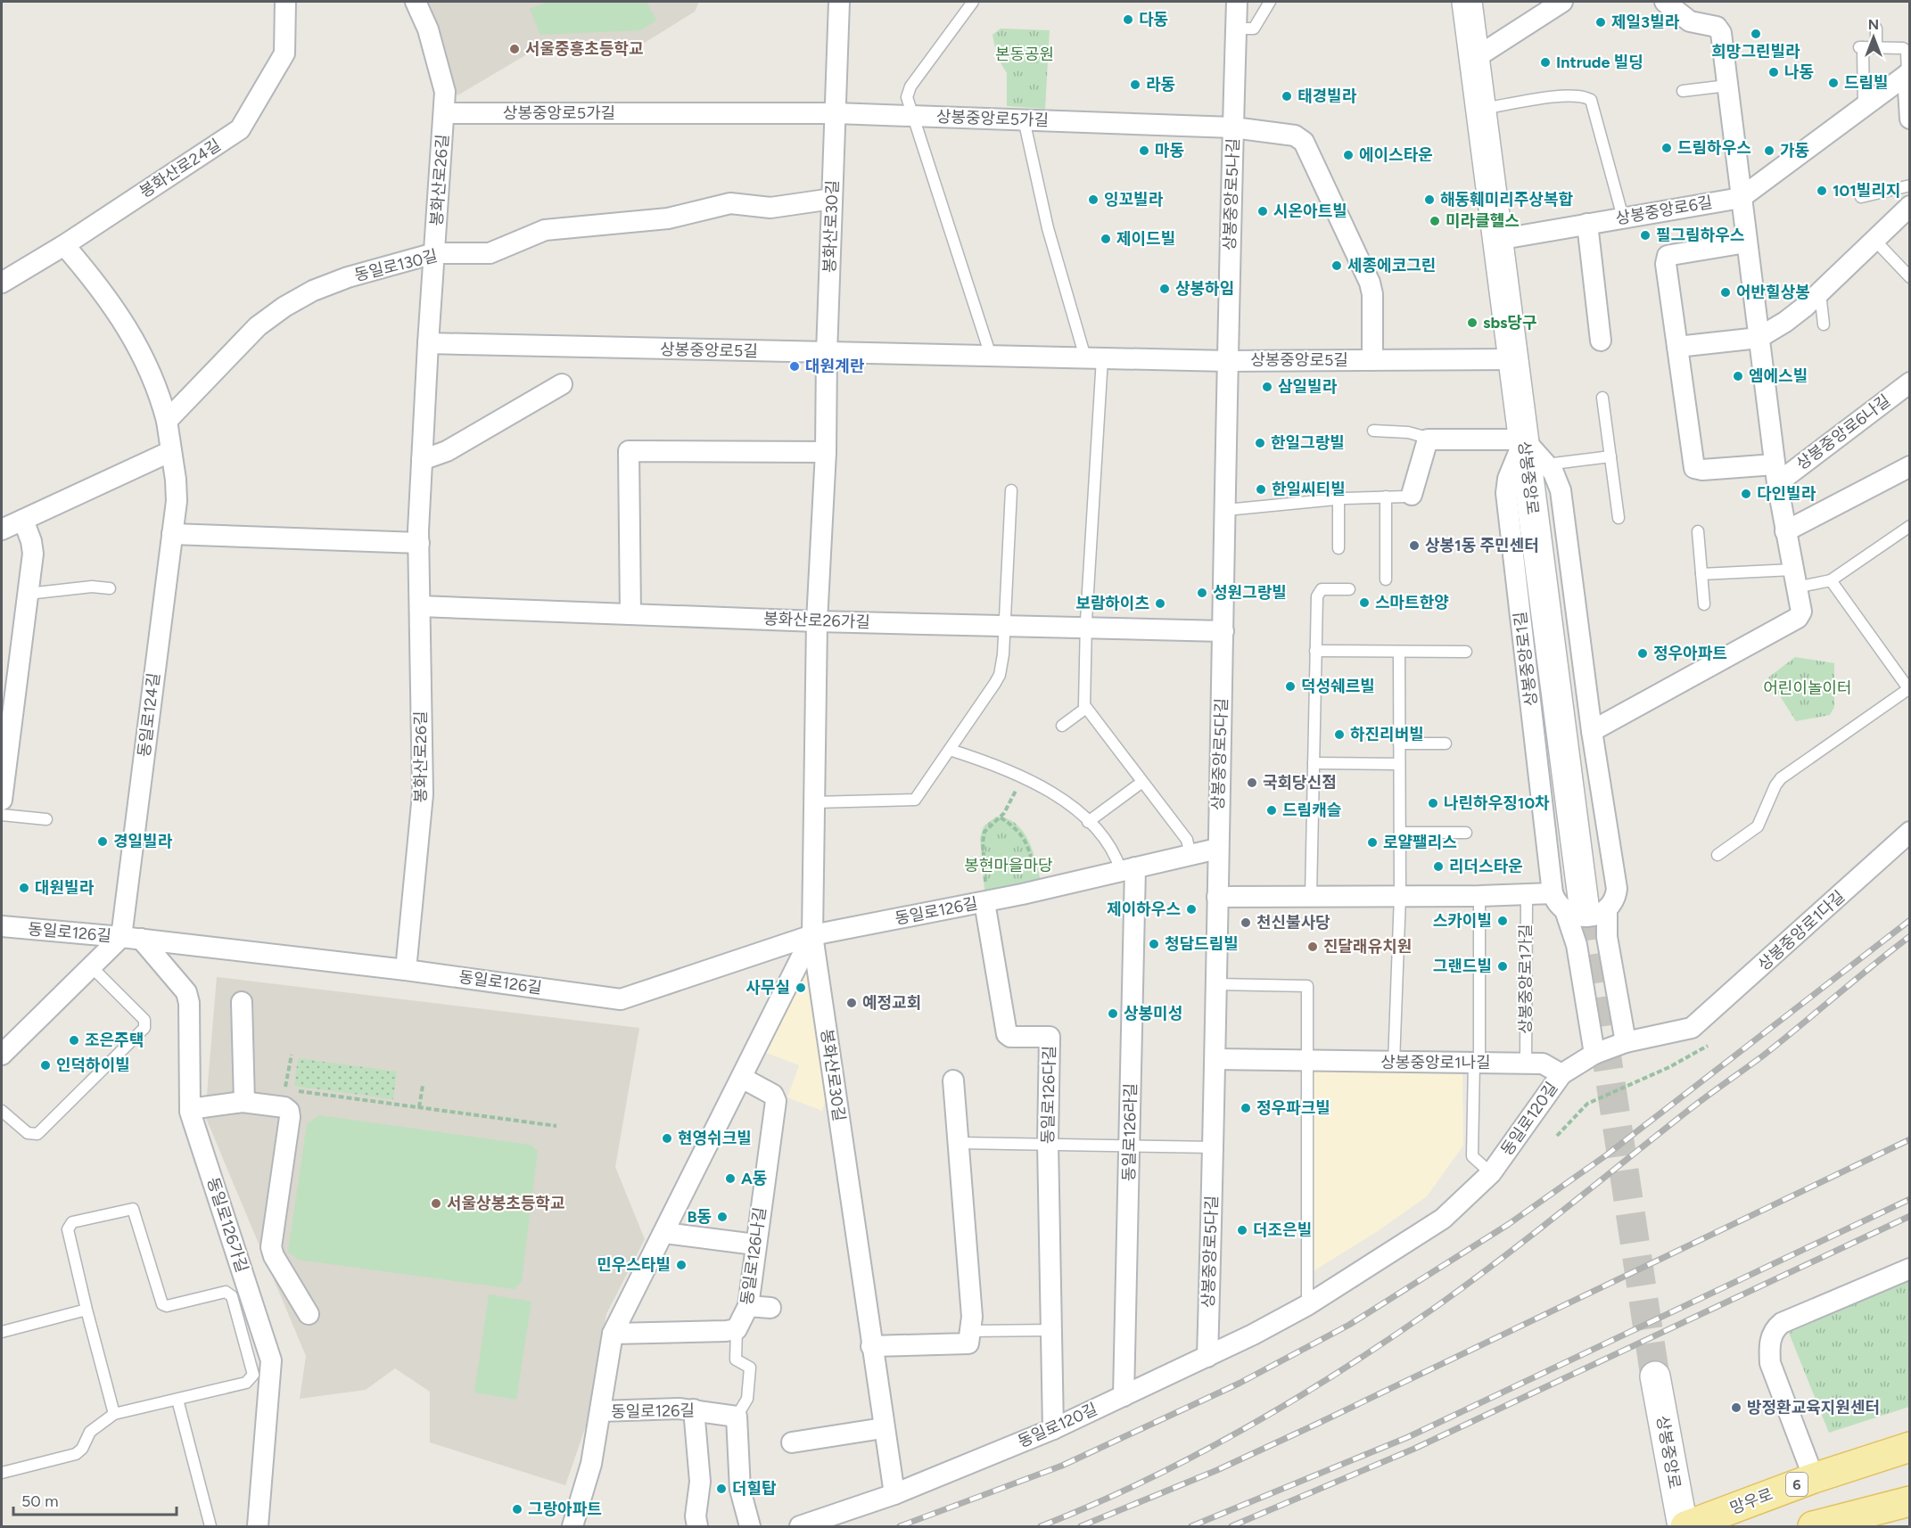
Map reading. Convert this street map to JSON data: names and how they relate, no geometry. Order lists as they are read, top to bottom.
{
  "streets": {
    "main road": ["상봉중앙로", "6", "망우로"],
    "street": [
      "상봉중앙로5가길",
      "봉화산로24길",
      "봉화산로26길",
      "상봉중앙로5나길",
      "상봉중앙로6길",
      "봉화산로30길",
      "동일로130길",
      "상봉중앙로5길",
      "상봉중앙로6나길",
      "봉화산로26가길",
      "상봉중앙로1길",
      "동일로124길",
      "상봉중앙로5다길",
      "동일로126길",
      "상봉중앙로1다길",
      "상봉중앙로1나길",
      "동일로126다길",
      "동일로120길",
      "동일로126라길",
      "동일로126가길",
      "동일로126나길"
    ],
    "lane": ["상봉중앙로1가길"]
  },
  "crossings": [
    ["상봉중앙로5가길", "봉화산로26길"],
    ["상봉중앙로5가길", "상봉중앙로5나길"],
    ["상봉중앙로5가길", "봉화산로30길"],
    ["상봉중앙로5가길", "상봉중앙로5길"],
    ["봉화산로26길", "동일로130길"],
    ["봉화산로26길", "상봉중앙로5길"],
    ["봉화산로26길", "봉화산로26가길"],
    ["봉화산로26길", "동일로126길"],
    ["상봉중앙로5나길", "상봉중앙로5길"],
    ["상봉중앙로5나길", "상봉중앙로5다길"],
    ["상봉중앙로6길", "상봉중앙로"],
    ["봉화산로30길", "동일로130길"],
    ["봉화산로30길", "상봉중앙로5길"],
    ["봉화산로30길", "봉화산로26가길"],
    ["봉화산로30길", "동일로126길"],
    ["봉화산로30길", "동일로120길"],
    ["상봉중앙로5길", "상봉중앙로"],
    ["상봉중앙로5길", "상봉중앙로5다길"],
    ["상봉중앙로", "상봉중앙로1길"],
    ["상봉중앙로", "망우로"],
    ["봉화산로26가길", "상봉중앙로5다길"],
    ["상봉중앙로1길", "동일로120길"],
    ["동일로124길", "동일로126길"],
    ["동일로124길", "동일로126가길"],
    ["상봉중앙로5다길", "동일로126길"],
    ["상봉중앙로5다길", "상봉중앙로1나길"],
    ["상봉중앙로5다길", "동일로120길"],
    ["동일로126길", "동일로126다길"],
    ["동일로126길", "동일로126라길"],
    ["동일로126길", "동일로126가길"],
    ["상봉중앙로1다길", "동일로120길"],
    ["상봉중앙로1가길", "상봉중앙로1나길"],
    ["상봉중앙로1나길", "동일로120길"],
    ["동일로126다길", "동일로120길"],
    ["동일로120길", "동일로126라길"]
  ],
  "parks": ["본동공원", "어린이놀이터", "봉현마을마당"],
  "places": [
    "다동",
    "제일3빌라",
    "희망그린빌라",
    "서울중흥초등학교",
    "Intrude 빌딩",
    "나동",
    "드림빌",
    "라동",
    "태경빌라",
    "드림하우스",
    "마동",
    "가동",
    "에이스타운",
    "101빌리지",
    "잉꼬빌라",
    "해동훼미리주상복합",
    "시온아트빌",
    "미라클헬스",
    "필그림하우스",
    "제이드빌",
    "세종에코그린",
    "상봉하임",
    "어반힐상봉",
    "sbs당구",
    "대원계란",
    "엠에스빌",
    "삼일빌라",
    "한일그랑빌",
    "한일씨티빌",
    "다인빌라",
    "상봉1동 주민센터",
    "성원그랑빌",
    "스마트한양",
    "보람하이츠",
    "정우아파트",
    "덕성쉐르빌",
    "하진리버빌",
    "국회당신점",
    "나린하우징10차",
    "드림캐슬",
    "경일빌라",
    "로얄팰리스",
    "리더스타운",
    "대원빌라",
    "제이하우스",
    "스카이빌",
    "천신불사당",
    "청담드림빌",
    "진달래유치원",
    "그랜드빌",
    "사무실",
    "예정교회",
    "상봉미성",
    "조은주택",
    "인덕하이빌",
    "정우파크빌",
    "현영쉬크빌",
    "A동",
    "서울상봉초등학교",
    "B동",
    "더조은빌",
    "민우스타빌",
    "방정환교육지원센터",
    "더힐탑",
    "그랑아파트"
  ],
  "scale_bar": "50 m",
  "north": "top"
}
